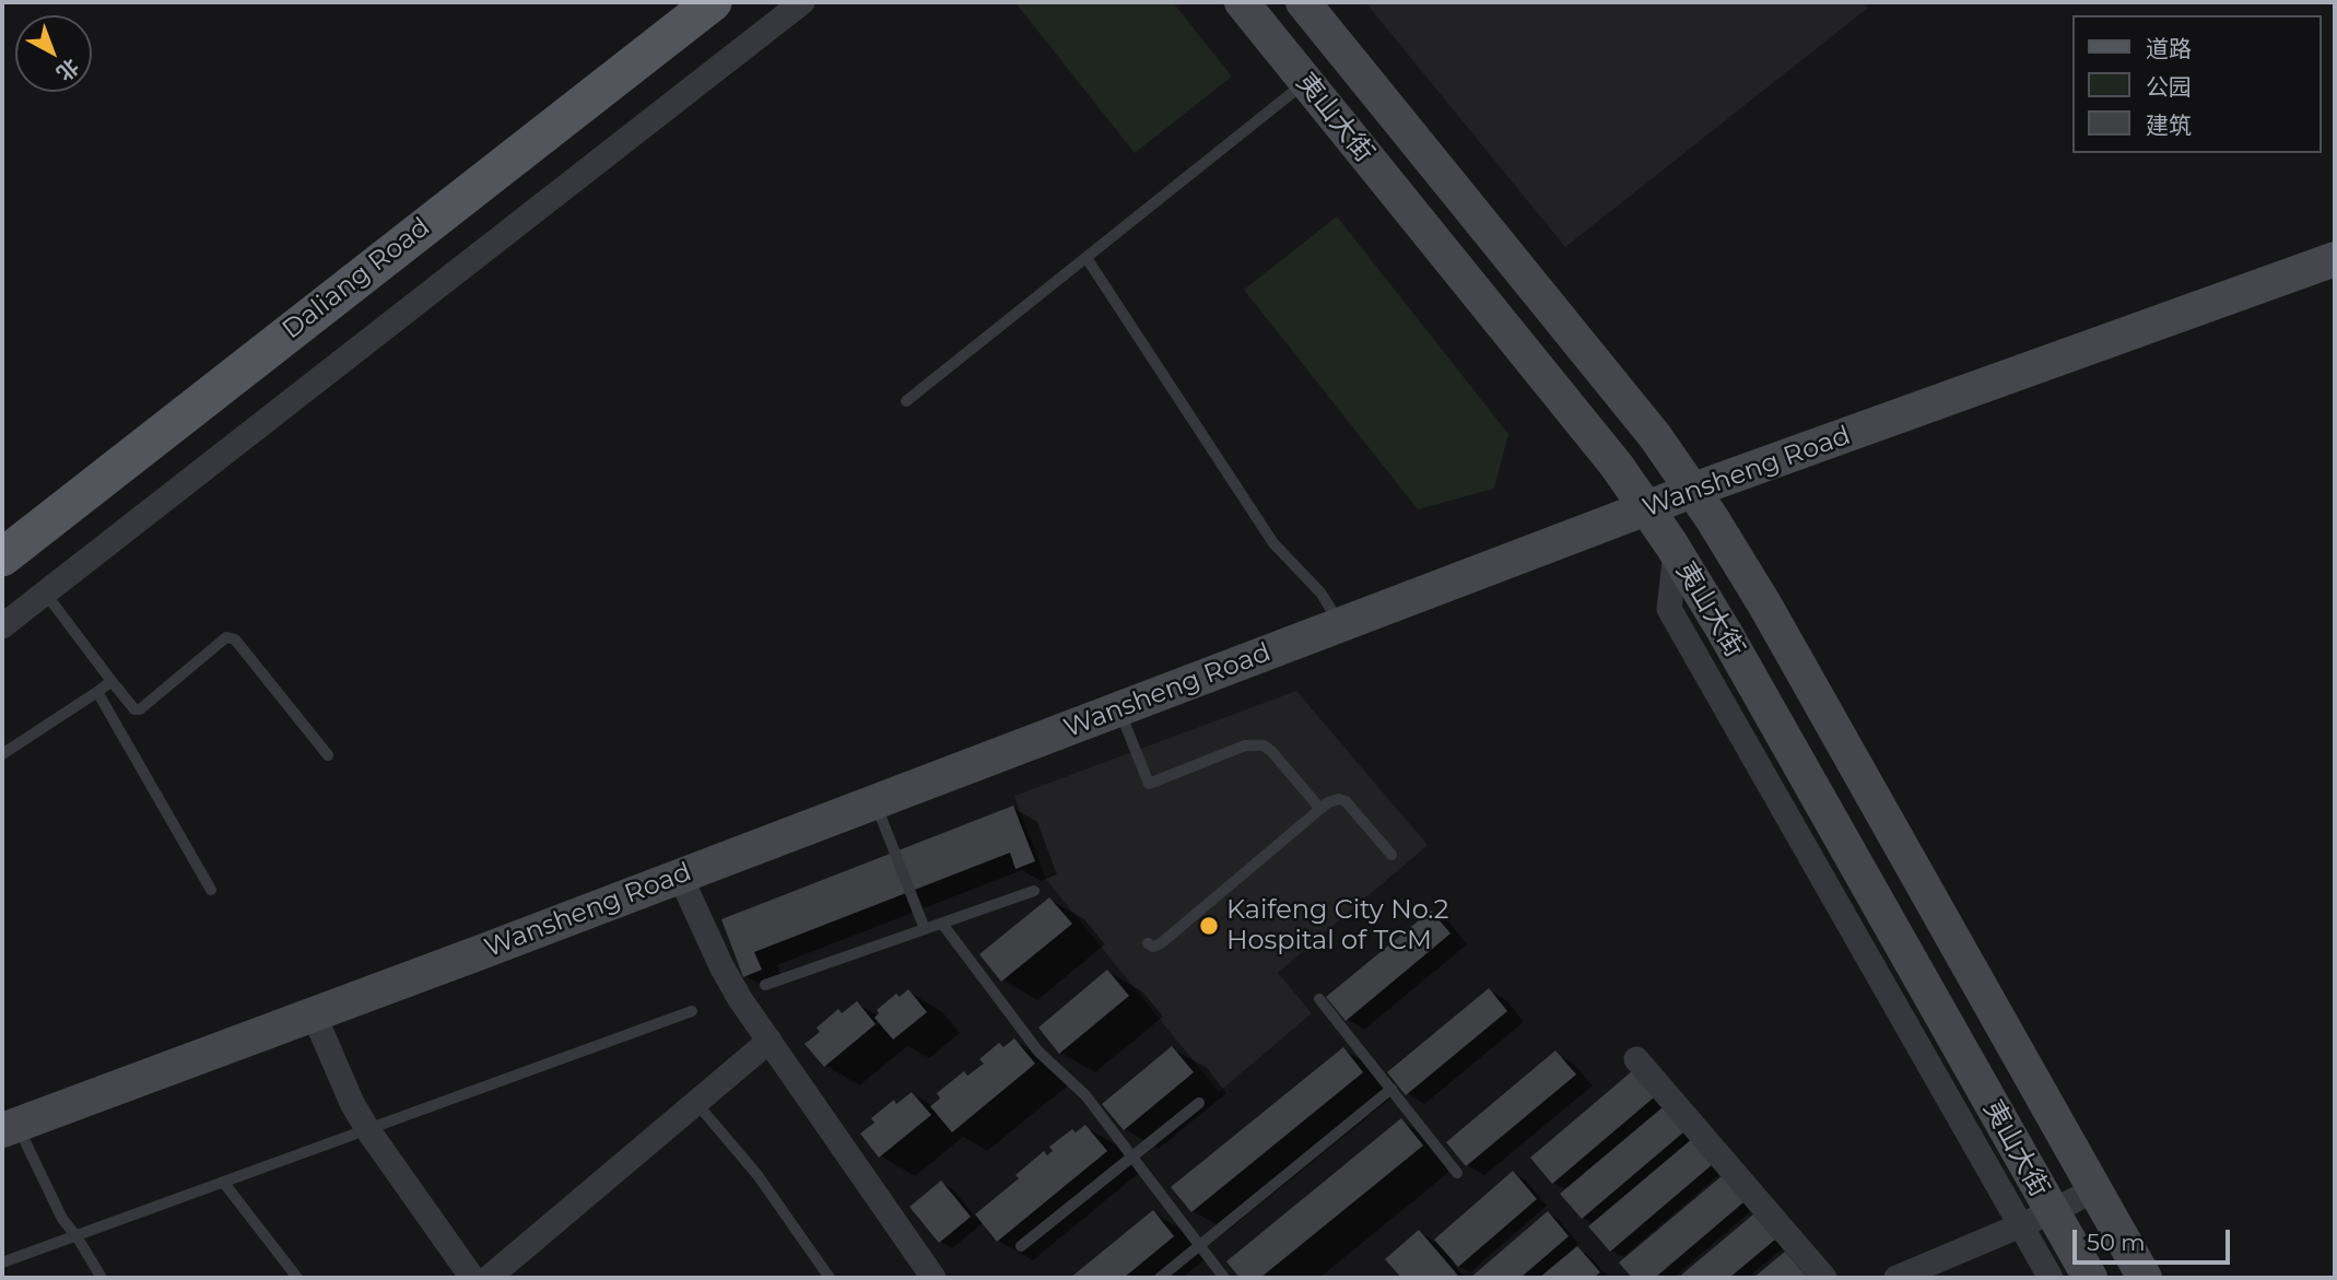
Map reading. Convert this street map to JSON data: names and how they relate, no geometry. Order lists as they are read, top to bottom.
{
  "streets": {
    "main road": ["夷山大街", "Daliang Road", "Wansheng Road"]
  },
  "crossings": [
    ["夷山大街", "Wansheng Road"]
  ],
  "places": ["Kaifeng City No.2 Hospital of TCM"],
  "legend": ["道路", "公园", "建筑"],
  "scale_bar": "50 m",
  "north": "bottom right"
}
